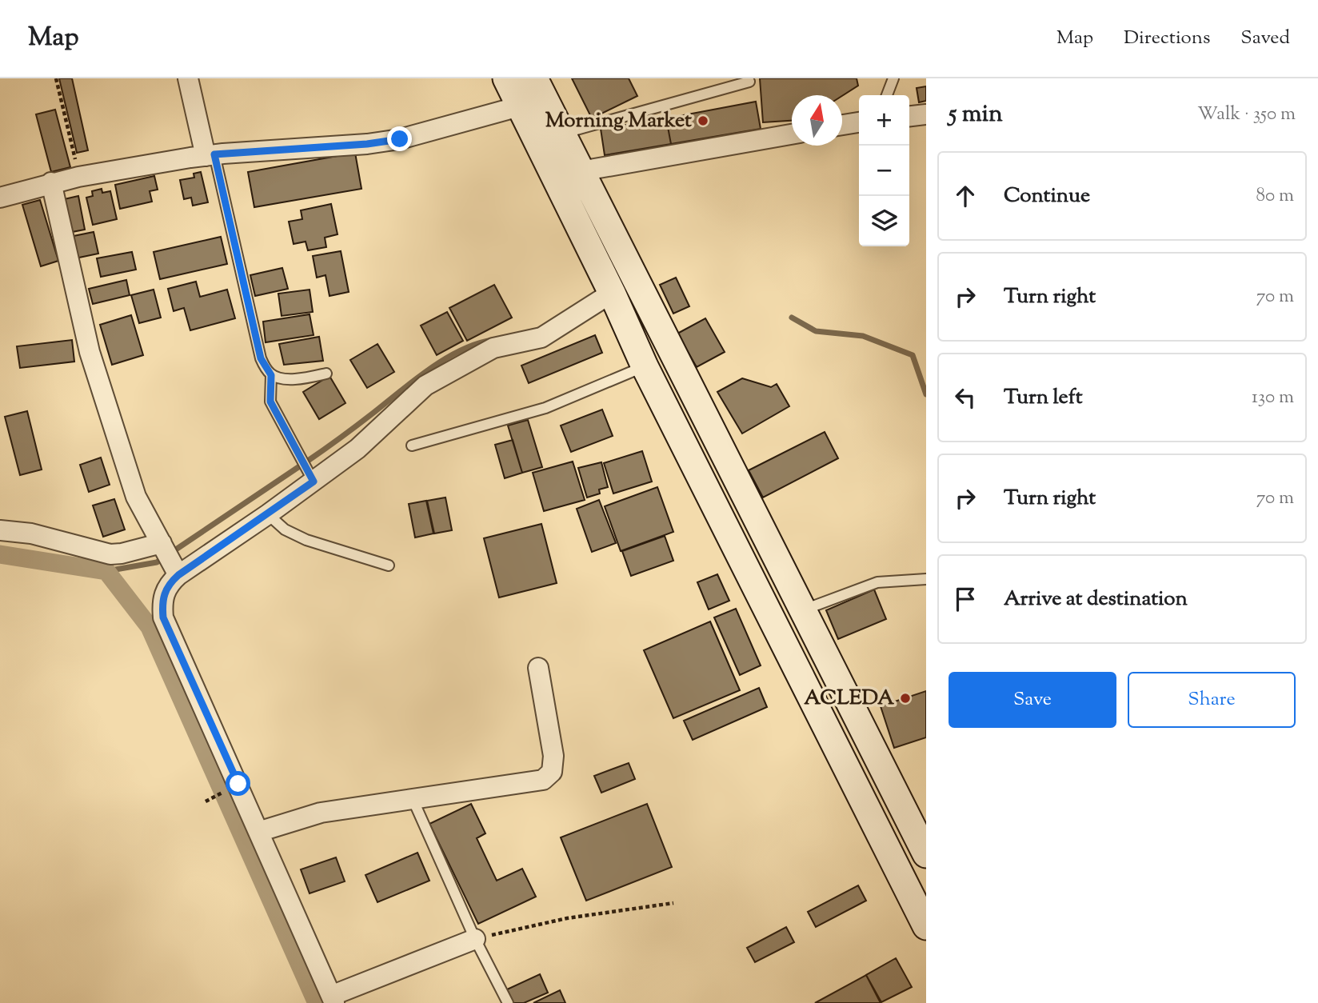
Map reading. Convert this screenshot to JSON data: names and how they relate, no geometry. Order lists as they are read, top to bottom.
{
  "places": ["Morning Market", "ACLEDA"],
  "north": "top",
  "page": {
    "header": "Map",
    "nav": ["Map", "Directions", "Saved"],
    "heading": ["5 min", "Walk · 350 m"],
    "map_buttons": ["+", "−"],
    "list": [
      ["Continue", "80 m"],
      ["Turn right", "70 m"],
      ["Turn left", "130 m"],
      ["Turn right", "70 m"],
      "Arrive at destination"
    ],
    "buttons": ["Save", "Share"]
  }
}
